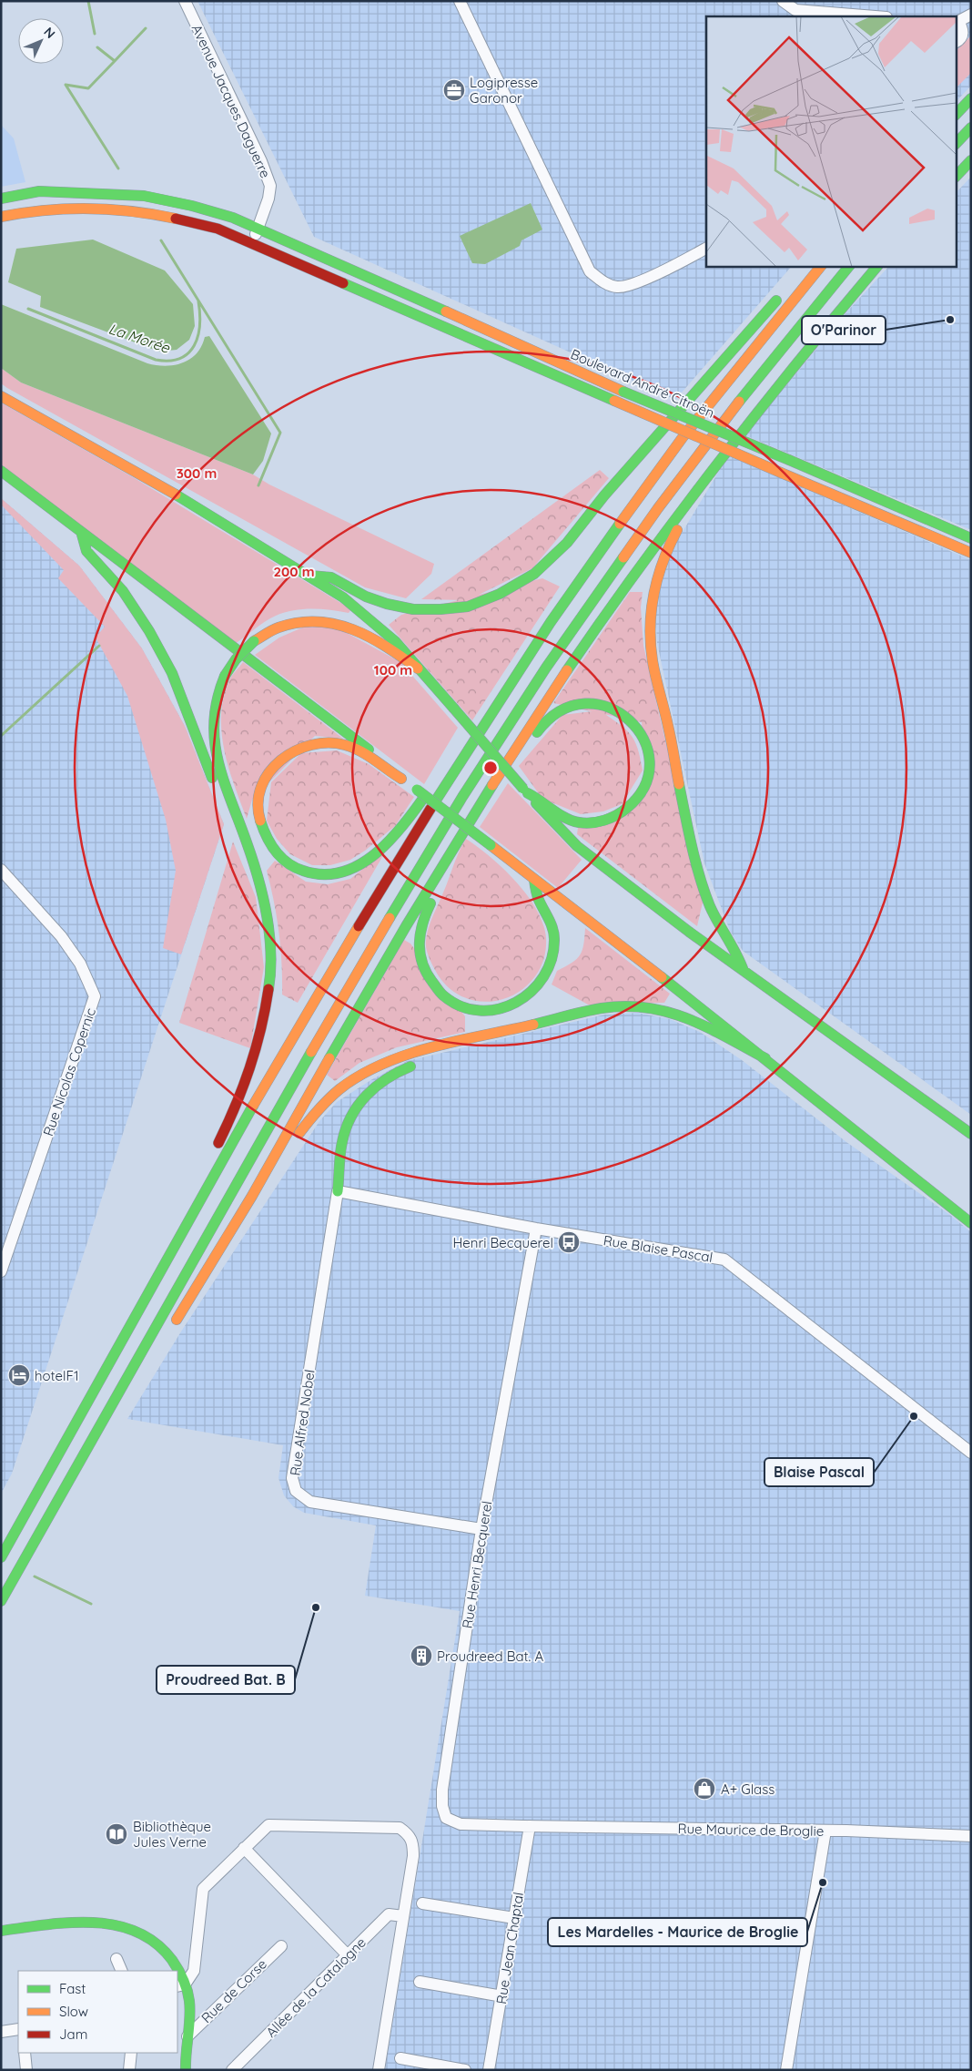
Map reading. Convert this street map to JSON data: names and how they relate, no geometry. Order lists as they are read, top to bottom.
{
  "streets": {
    "main road": ["Boulevard André Citroën"],
    "street": [
      "Avenue Jacques Daguerre",
      "Rue Nicolas Copernic",
      "Rue Blaise Pascal",
      "Rue Alfred Nobel",
      "Rue Henri Becquerel",
      "Rue Maurice de Broglie",
      "Rue Jean Chaptal",
      "Allée de la Catalogne",
      "Rue de Corse"
    ]
  },
  "crossings": [
    ["Avenue Jacques Daguerre", "Boulevard André Citroën"],
    ["Rue Blaise Pascal", "Rue Alfred Nobel"],
    ["Rue Blaise Pascal", "Rue Henri Becquerel"],
    ["Rue Alfred Nobel", "Rue Henri Becquerel"],
    ["Rue Henri Becquerel", "Rue Maurice de Broglie"],
    ["Rue Henri Becquerel", "Rue Jean Chaptal"],
    ["Rue Maurice de Broglie", "Rue Jean Chaptal"]
  ],
  "water": ["La Morée"],
  "places": {
    "office": ["Logipresse Garonor"],
    "other": [
      "O'Parinor",
      "Blaise Pascal",
      "Proudreed Bat. B",
      "Les Mardelles - Maurice de Broglie"
    ],
    "bus stop": ["Henri Becquerel"],
    "hotel": ["hotelF1"],
    "building": ["Proudreed Bat. A"],
    "shop": ["A+ Glass"],
    "library": ["Bibliothèque Jules Verne"]
  },
  "legend": ["Fast", "Slow", "Jam"],
  "north": "top right",
  "rings": ["300 m", "200 m", "100 m"]
}
